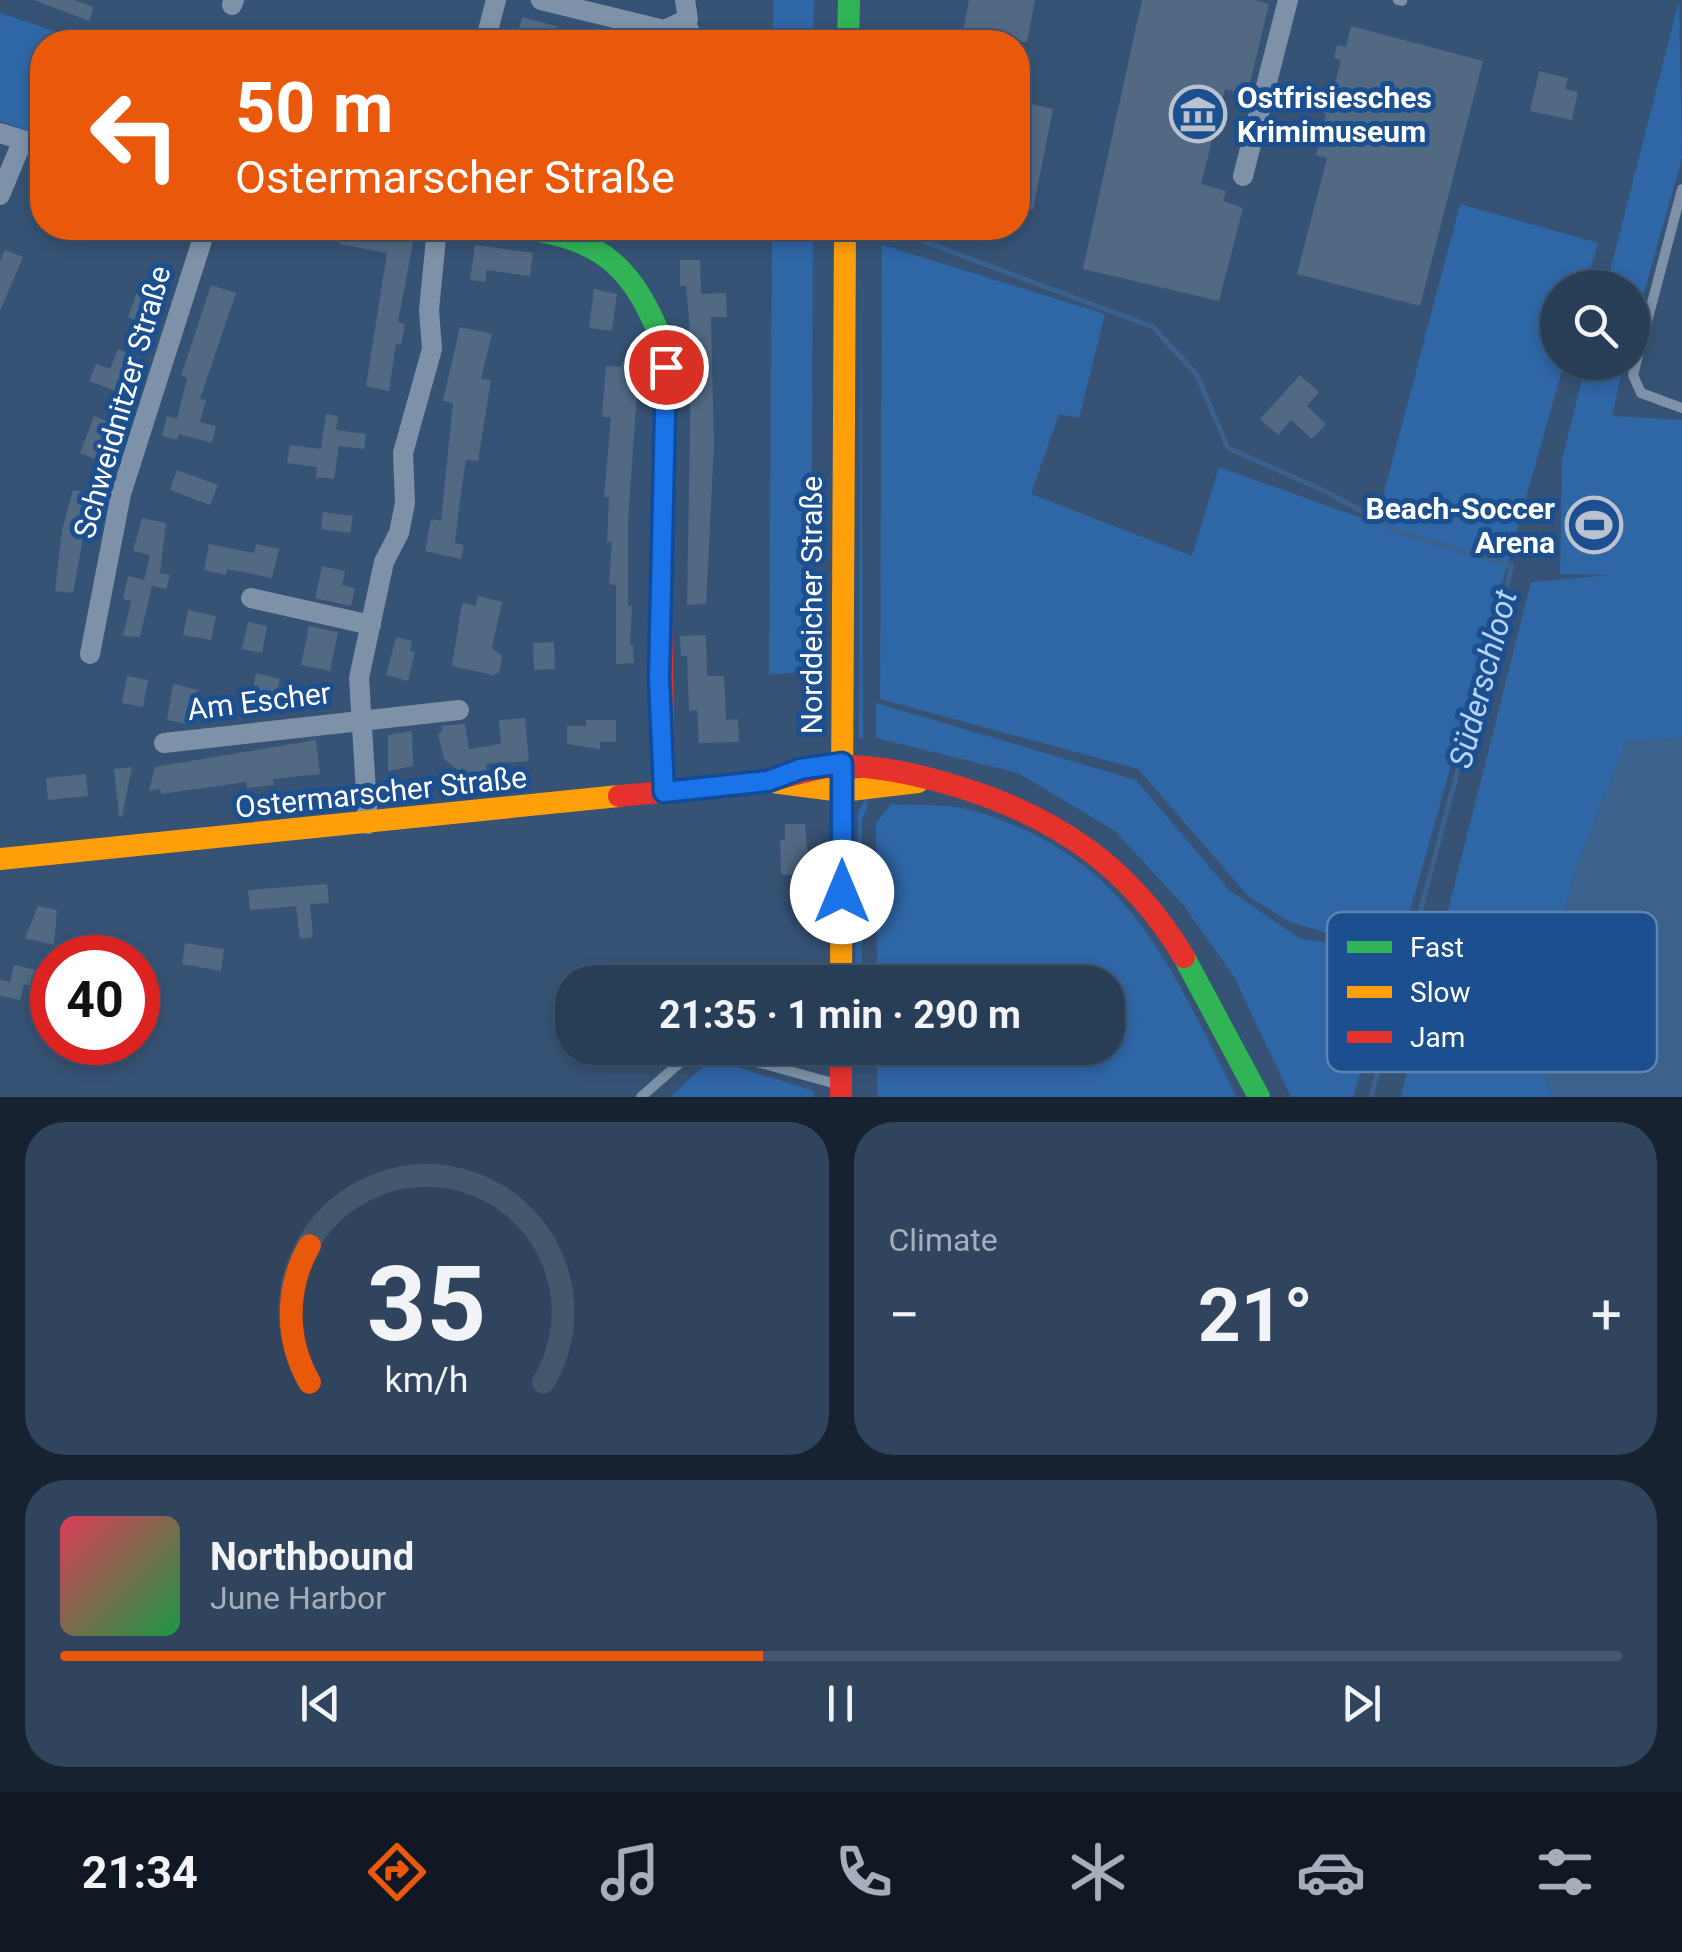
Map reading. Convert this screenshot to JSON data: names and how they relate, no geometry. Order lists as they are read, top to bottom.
{
  "streets": {
    "street": [
      "Schweidnitzer Straße",
      "Norddeicher Straße",
      "Am Escher",
      "Ostermarscher Straße"
    ]
  },
  "crossings": [
    ["Norddeicher Straße", "Ostermarscher Straße"],
    ["Am Escher", "Ostermarscher Straße"]
  ],
  "water": ["Süderschloot"],
  "places": {
    "museum": ["Ostfrisiesches Krimimuseum"],
    "sports": ["Beach-Soccer Arena"]
  },
  "legend": ["Fast", "Slow", "Jam"],
  "page": {
    "turn": ["50 m", "Ostermarscher Straße"],
    "limit": "40",
    "trip": "21:35 · 1 min · 290 m",
    "tile": "Climate",
    "heat": ["−", "21°", "+"],
    "song": ["Northbound", "June Harbor"],
    "tabs": "21:34",
    "gauge": ["35", "km/h"]
  }
}
